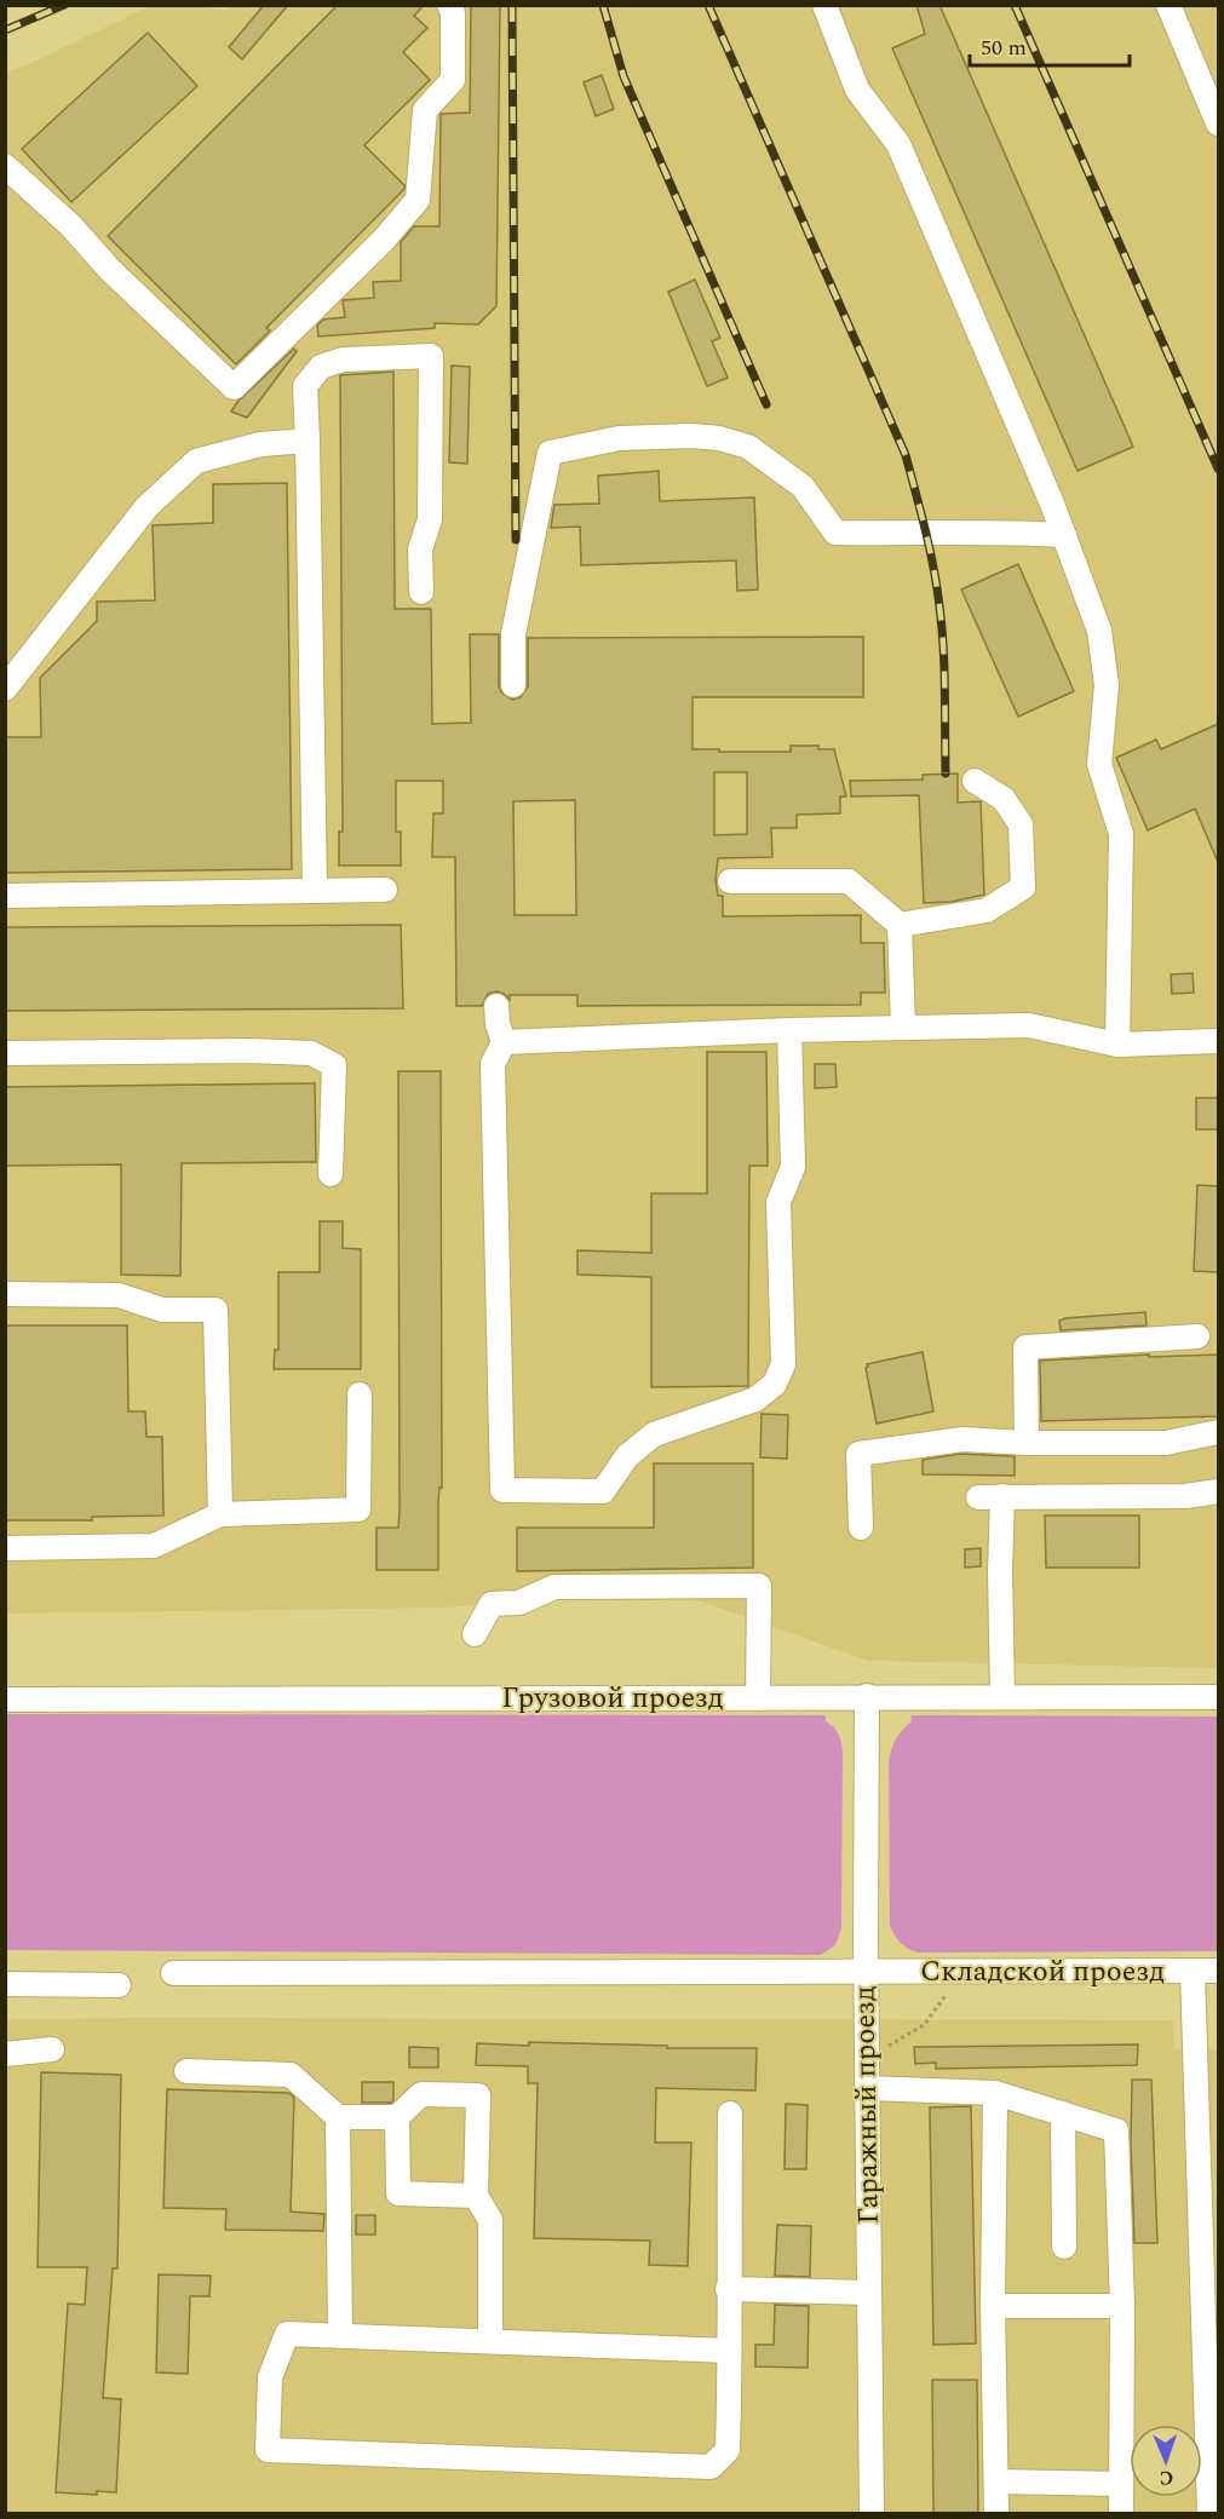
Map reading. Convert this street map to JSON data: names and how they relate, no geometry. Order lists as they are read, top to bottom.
{
  "streets": {
    "street": ["Грузовой проезд", "Складской проезд", "Гаражный проезд"]
  },
  "crossings": [
    ["Грузовой проезд", "Гаражный проезд"],
    ["Складской проезд", "Гаражный проезд"]
  ],
  "scale_bar": "50 m",
  "north": "bottom"
}
